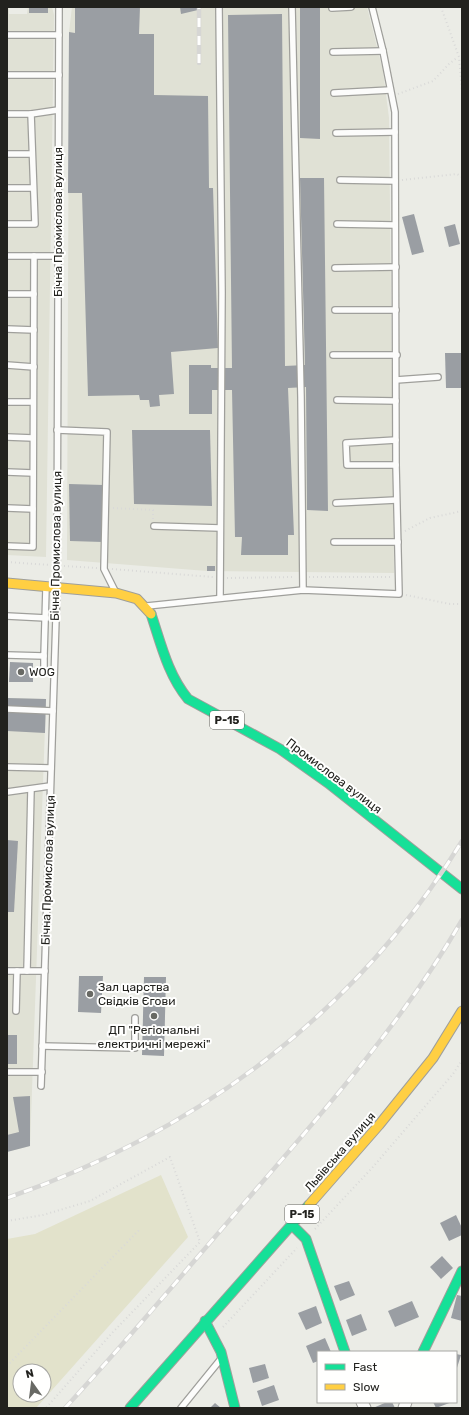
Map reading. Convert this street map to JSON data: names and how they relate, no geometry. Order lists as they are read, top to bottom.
{
  "streets": {
    "main road": ["Р-15", "Промислова вулиця", "Львівська вулиця"],
    "lane": ["Бічна Промислова вулиця"]
  },
  "places": ["WOG", "Зал царства Свідків Єгови", "ДП \"Регіональні електричні мережі\""],
  "legend": ["Fast", "Slow"],
  "north": "top"
}
